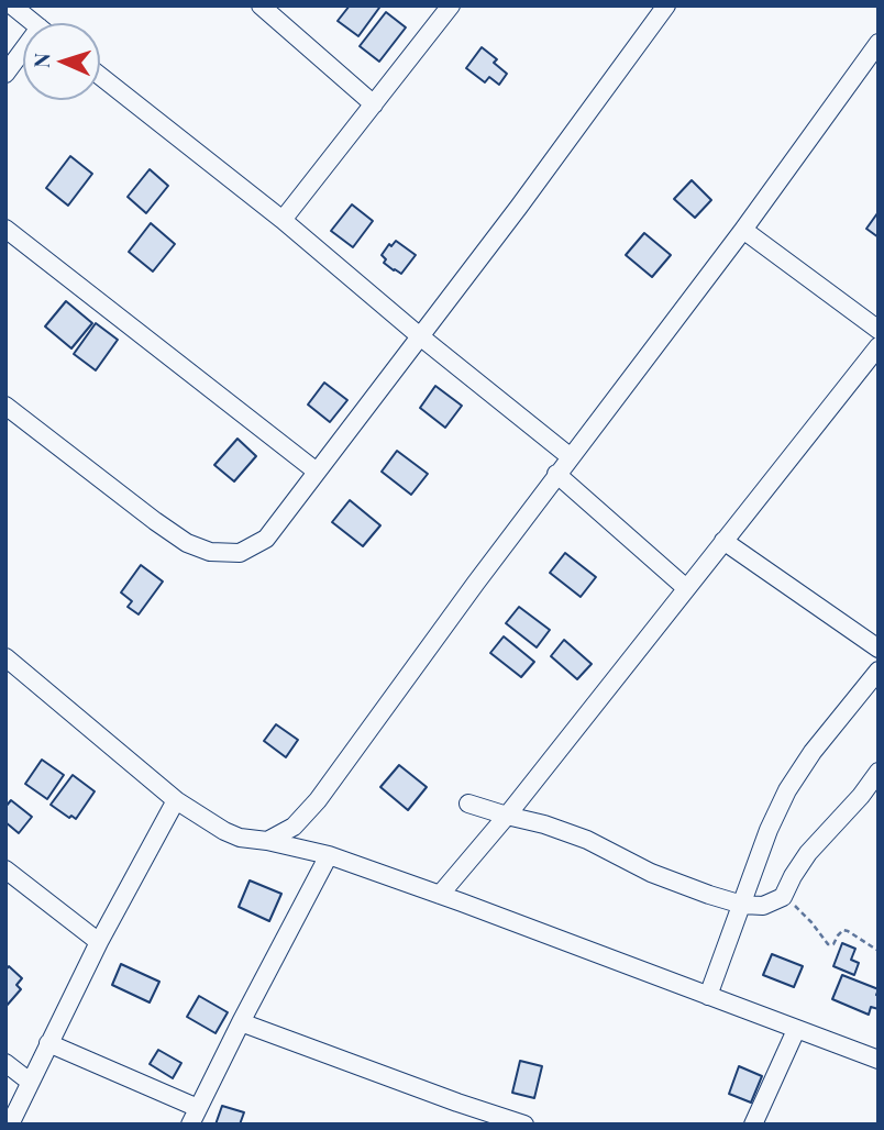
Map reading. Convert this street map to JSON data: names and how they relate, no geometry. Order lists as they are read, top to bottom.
{
  "north": "left"
}
